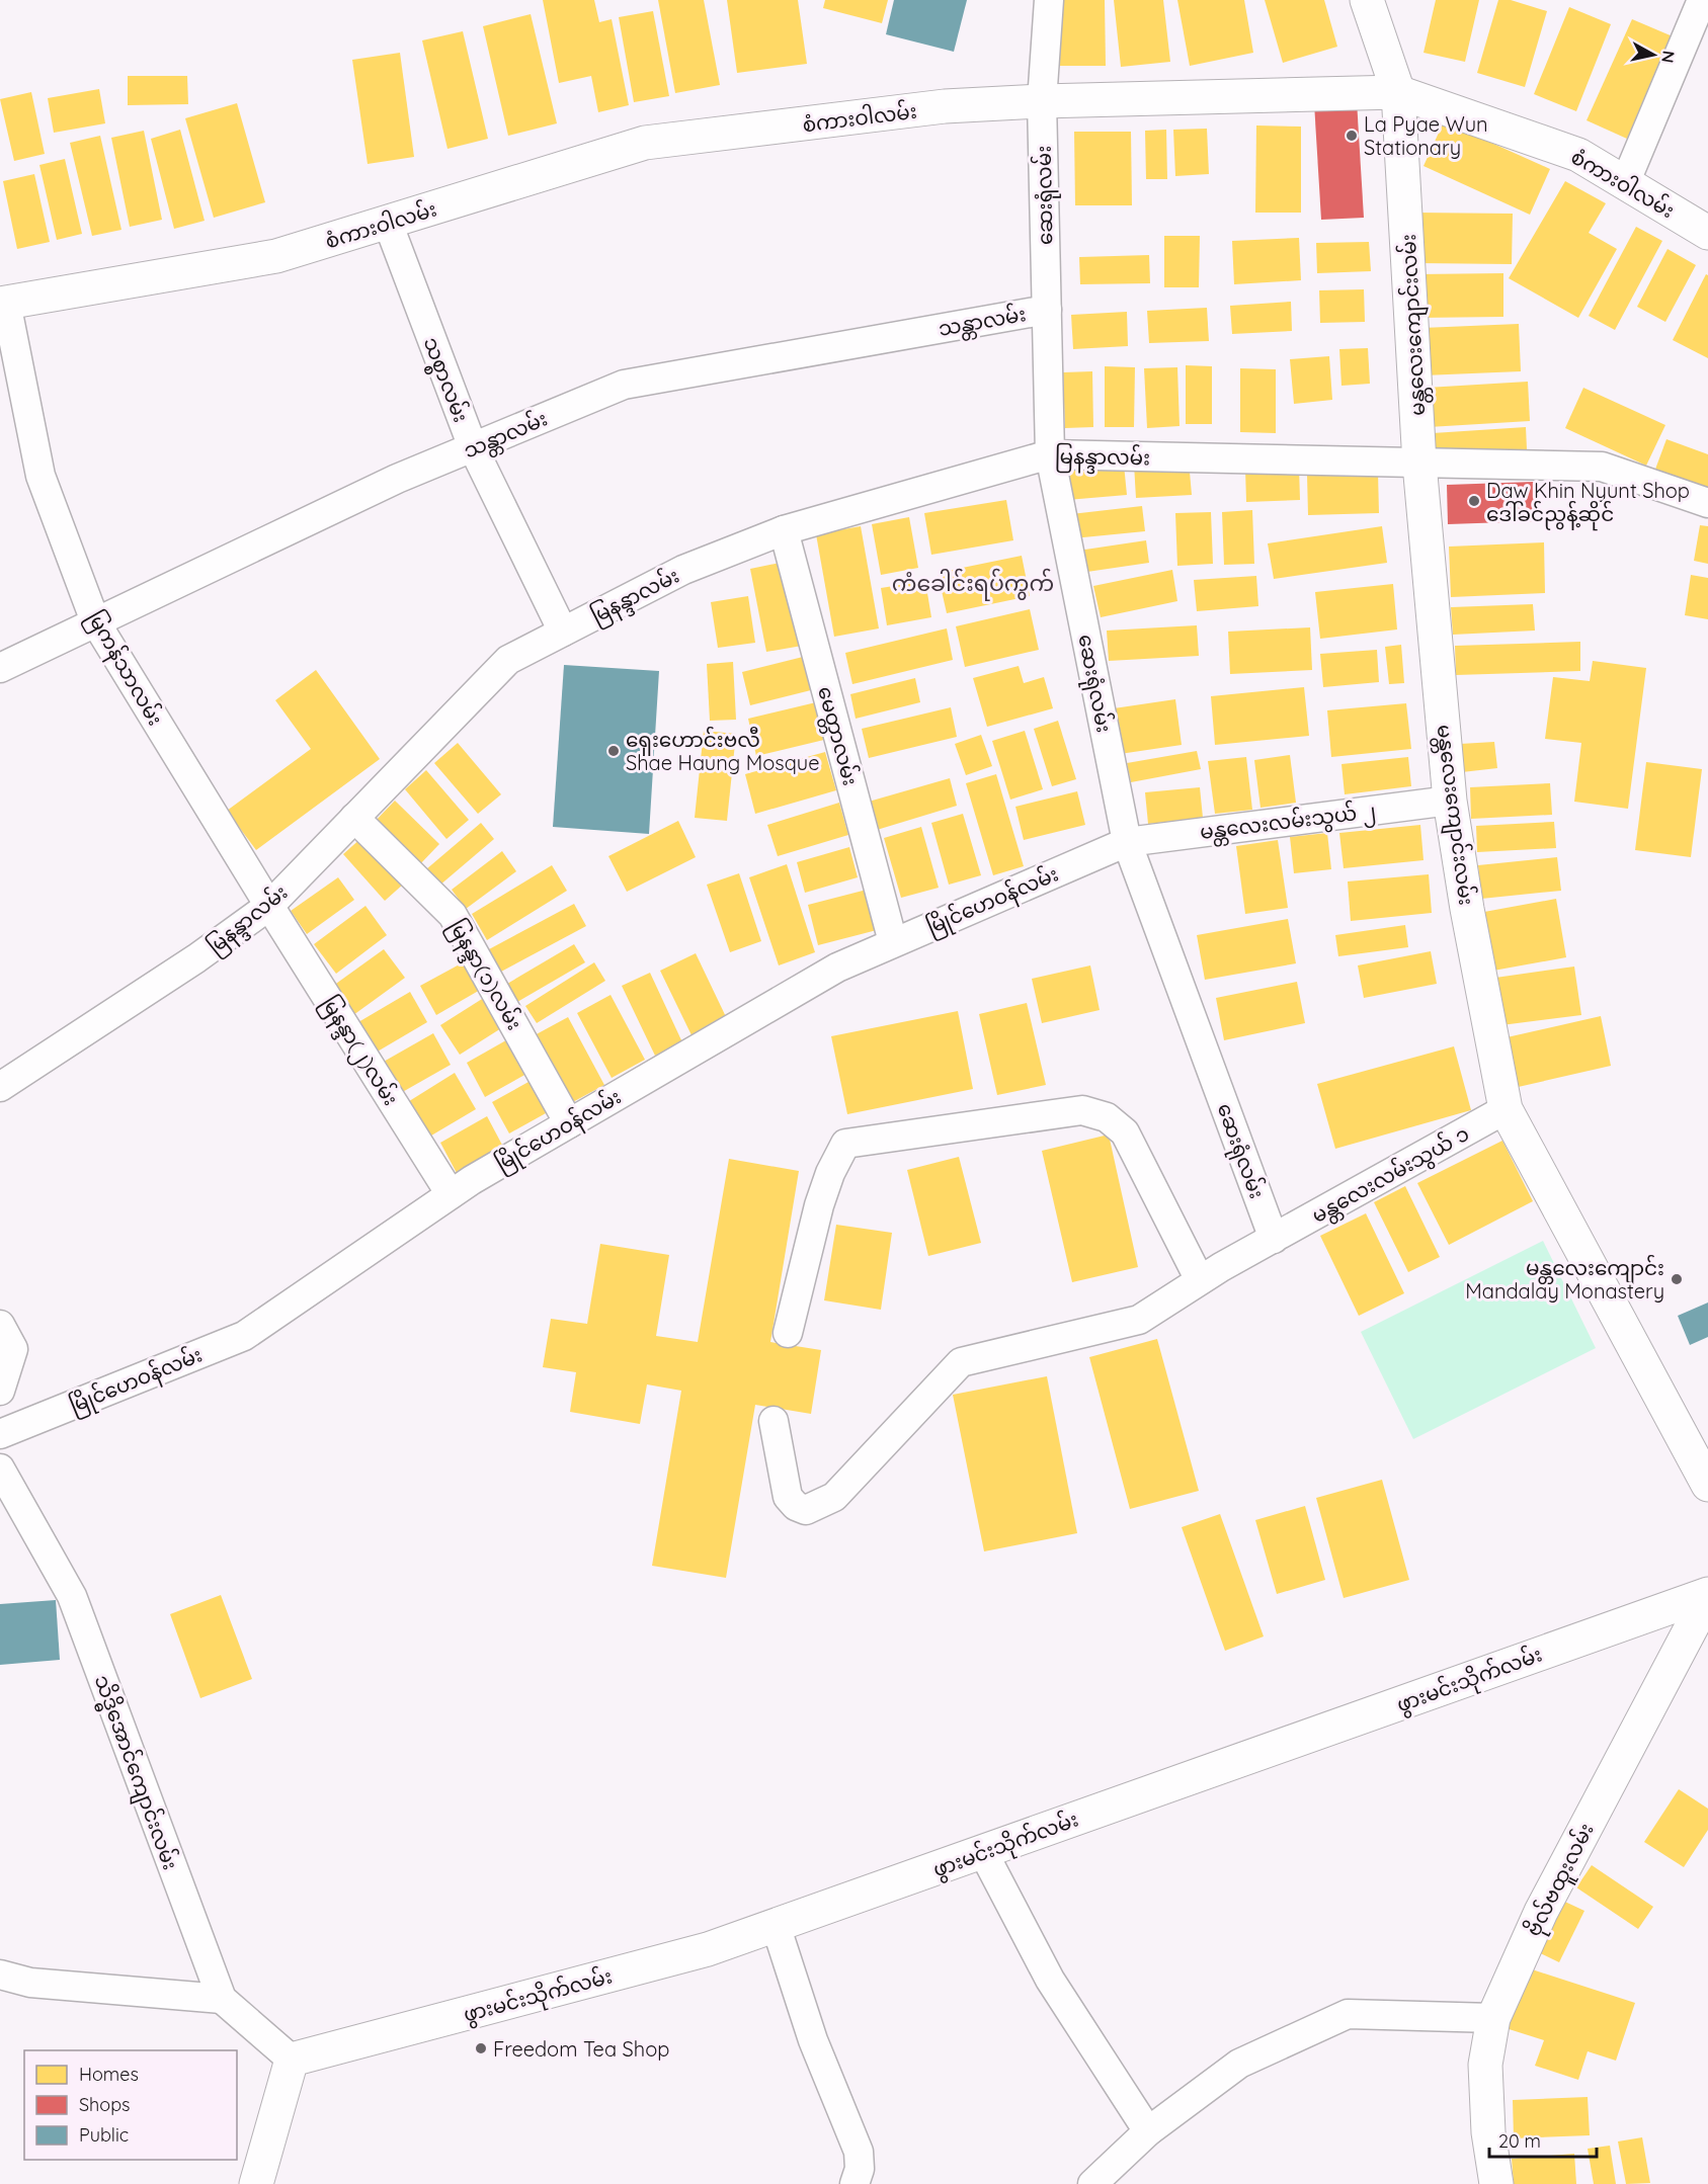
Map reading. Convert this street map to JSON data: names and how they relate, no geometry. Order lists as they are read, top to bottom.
{
  "streets": {
    "street": [
      "စံကားဝါလမ်း",
      "ဆေးရုံလမ်း",
      "သန္တာလမ်း",
      "မန္တလေးကျောင်းလမ်း",
      "သစ္စာလမ်း",
      "မြနန္ဒာလမ်း",
      "မြကန်သာလမ်း",
      "မေတ္တာလမ်း",
      "မန္တလေးလမ်းသွယ် ၂",
      "မြိုင်ဟေဝန်လမ်း",
      "မြနန္ဒာ(၁)လမ်း",
      "မြနန္ဒာ(၂)လမ်း",
      "မန္တလေးလမ်းသွယ် ၁",
      "ဖွားမင်းသိုက်လမ်း",
      "သိဒ္ဓိအောင်ကျောင်းလမ်း",
      "ဗိုလ်ဗထူးလမ်း"
    ]
  },
  "crossings": [
    ["စံကားဝါလမ်း", "ဆေးရုံလမ်း"],
    ["စံကားဝါလမ်း", "မန္တလေးကျောင်းလမ်း"],
    ["စံကားဝါလမ်း", "သစ္စာလမ်း"],
    ["စံကားဝါလမ်း", "မြကန်သာလမ်း"],
    ["ဆေးရုံလမ်း", "သန္တာလမ်း"],
    ["ဆေးရုံလမ်း", "မြနန္ဒာလမ်း"],
    ["ဆေးရုံလမ်း", "မန္တလေးလမ်းသွယ် ၂"],
    ["ဆေးရုံလမ်း", "မြိုင်ဟေဝန်လမ်း"],
    ["ဆေးရုံလမ်း", "မန္တလေးလမ်းသွယ် ၁"],
    ["သန္တာလမ်း", "သစ္စာလမ်း"],
    ["သန္တာလမ်း", "မြကန်သာလမ်း"],
    ["မန္တလေးကျောင်းလမ်း", "မြနန္ဒာလမ်း"],
    ["မန္တလေးကျောင်းလမ်း", "မန္တလေးလမ်းသွယ် ၂"],
    ["မန္တလေးကျောင်းလမ်း", "မန္တလေးလမ်းသွယ် ၁"],
    ["သစ္စာလမ်း", "မြနန္ဒာလမ်း"],
    ["မြနန္ဒာလမ်း", "မြကန်သာလမ်း"],
    ["မြနန္ဒာလမ်း", "မေတ္တာလမ်း"],
    ["မြနန္ဒာလမ်း", "မြနန္ဒာ(၁)လမ်း"],
    ["မြနန္ဒာလမ်း", "မြနန္ဒာ(၂)လမ်း"],
    ["မြကန်သာလမ်း", "မြနန္ဒာ(၂)လမ်း"],
    ["မေတ္တာလမ်း", "မြိုင်ဟေဝန်လမ်း"],
    ["မန္တလေးလမ်းသွယ် ၂", "မြိုင်ဟေဝန်လမ်း"],
    ["မြိုင်ဟေဝန်လမ်း", "မြနန္ဒာ(၁)လမ်း"],
    ["မြိုင်ဟေဝန်လမ်း", "မြနန္ဒာ(၂)လမ်း"],
    ["ဖွားမင်းသိုက်လမ်း", "သိဒ္ဓိအောင်ကျောင်းလမ်း"],
    ["ဖွားမင်းသိုက်လမ်း", "ဗိုလ်ဗထူးလမ်း"]
  ],
  "districts": ["ကံခေါင်းရပ်ကွက်"],
  "places": [
    "La Pyae Wun Stationary",
    "Daw Khin Nyunt Shop ဒေါ်ခင်ညွန့်ဆိုင်",
    "ရှေးဟောင်းဗလီ Shae Haung Mosque",
    "မန္တလေးကျောင်း Mandalay Monastery",
    "Freedom Tea Shop"
  ],
  "legend": ["Homes", "Shops", "Public"],
  "scale_bar": "20 m",
  "north": "right"
}
